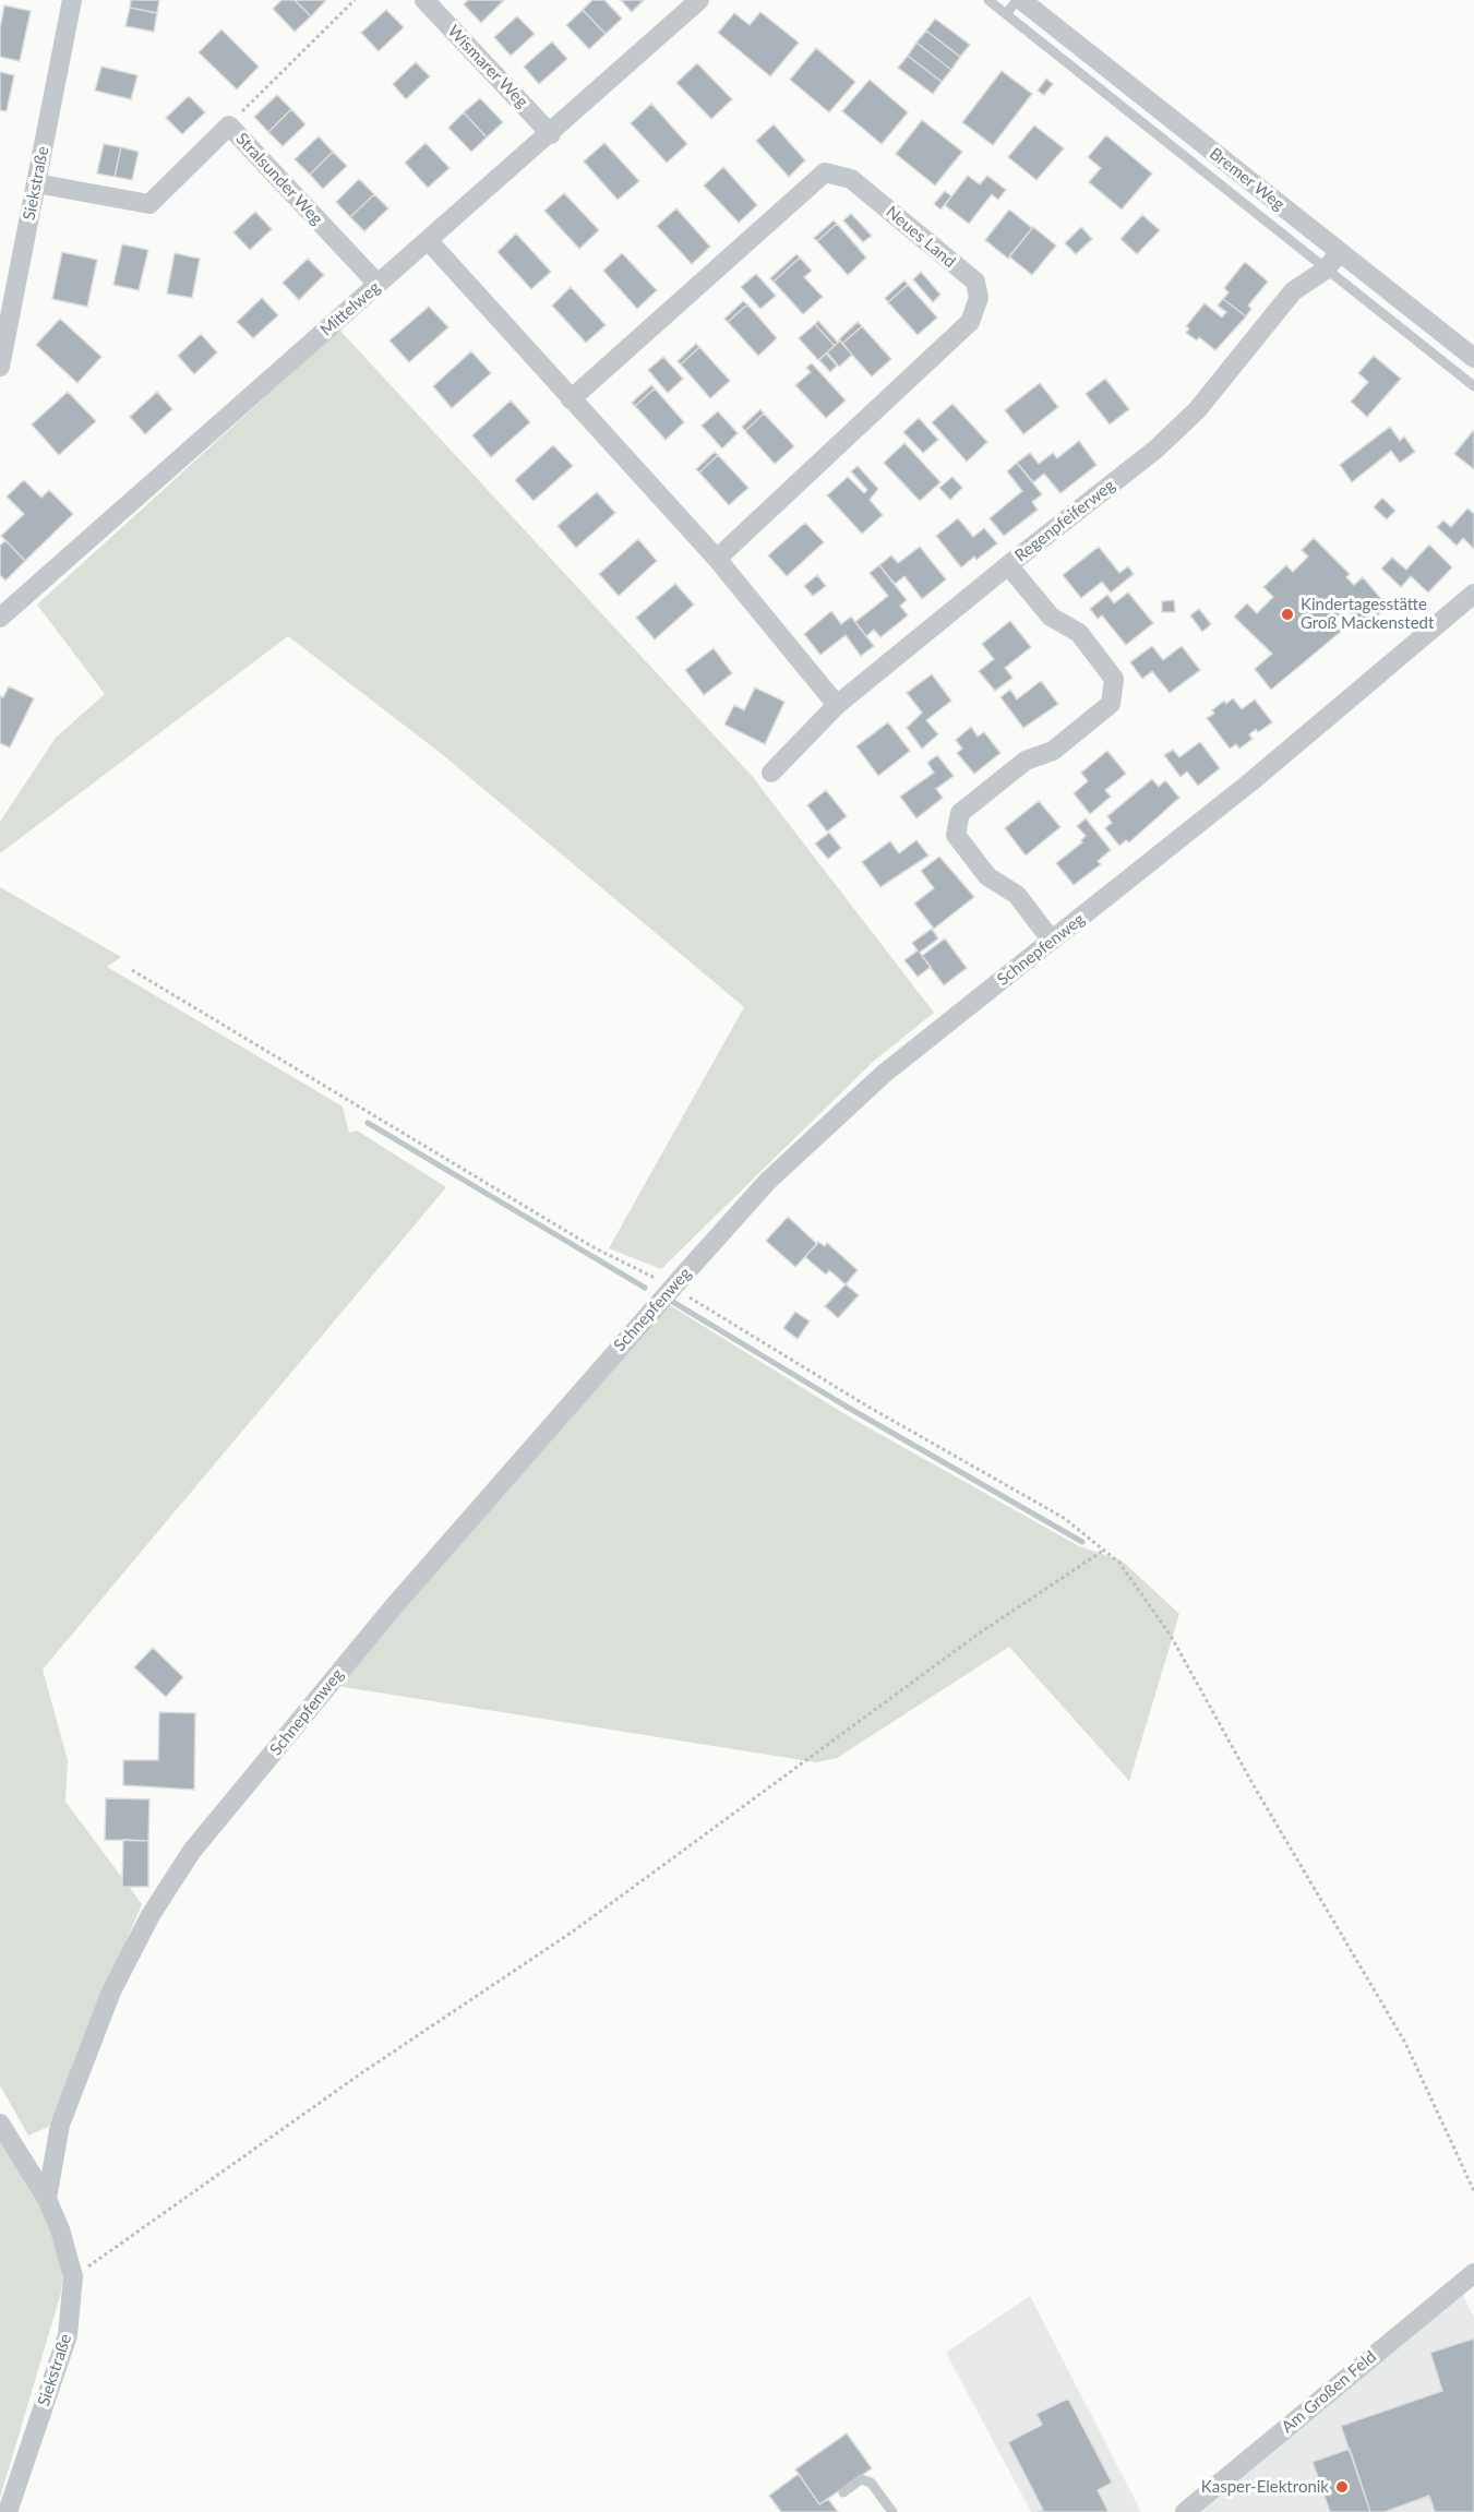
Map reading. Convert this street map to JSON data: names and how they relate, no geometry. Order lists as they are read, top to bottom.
{
  "streets": {
    "street": [
      "Wismarer Weg",
      "Stralsunder Weg",
      "Bremer Weg",
      "Siekstraße",
      "Neues Land",
      "Mittelweg",
      "Regenpfeiferweg",
      "Schnepfenweg",
      "Am Großen Feld"
    ]
  },
  "crossings": [
    ["Wismarer Weg", "Mittelweg"],
    ["Stralsunder Weg", "Siekstraße"],
    ["Stralsunder Weg", "Mittelweg"],
    ["Bremer Weg", "Regenpfeiferweg"],
    ["Siekstraße", "Schnepfenweg"]
  ],
  "places": ["Kindertagesstätte Groß Mackenstedt", "Kasper-Elektronik"]
}
